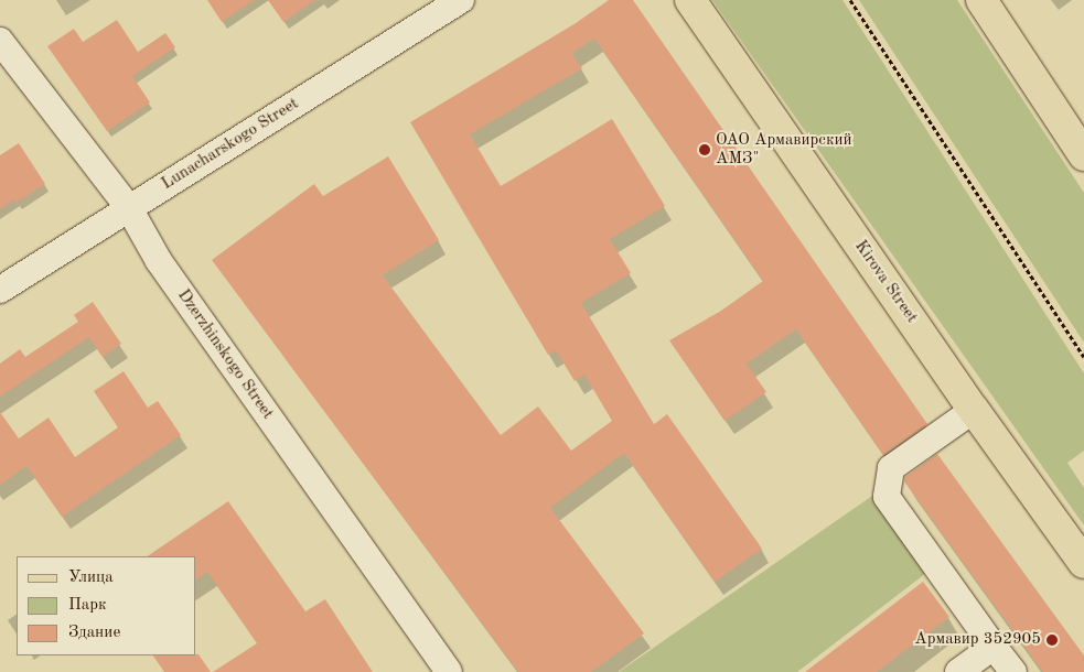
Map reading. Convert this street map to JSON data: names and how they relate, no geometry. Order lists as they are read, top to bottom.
{
  "streets": {
    "main road": ["Kirova Street"],
    "street": ["Lunacharskogo Street", "Dzerzhinskogo Street"]
  },
  "crossings": [
    ["Lunacharskogo Street", "Dzerzhinskogo Street"]
  ],
  "places": ["ОАО Армавирский АМЗ\"", "Армавир 352905"],
  "legend": ["Улица", "Парк", "Здание"]
}
